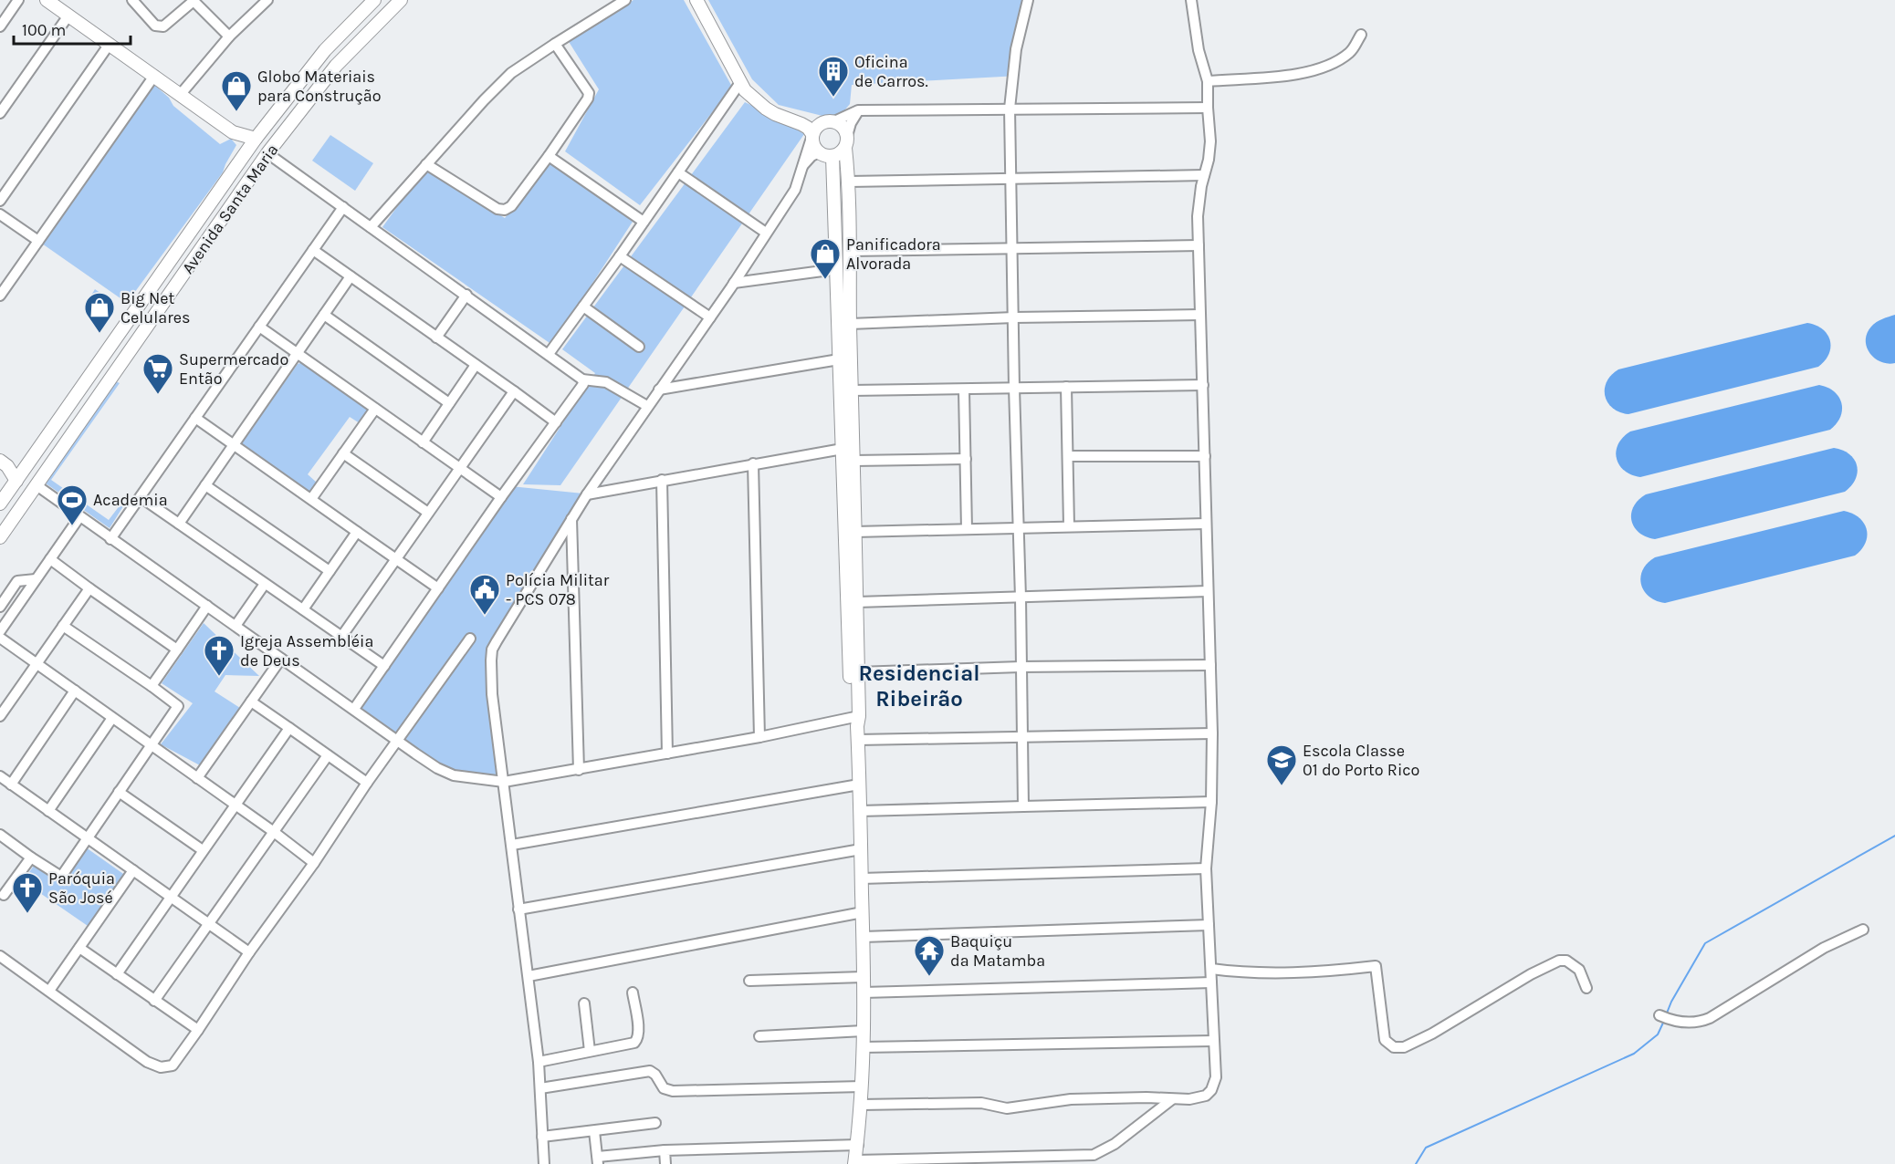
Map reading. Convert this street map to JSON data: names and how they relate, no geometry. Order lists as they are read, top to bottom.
{
  "streets": {
    "street": ["Avenida Santa Maria"]
  },
  "districts": ["Residencial Ribeirão"],
  "places": {
    "building": ["Oficina de Carros."],
    "shop": ["Globo Materiais para Construção", "Panificadora Alvorada", "Big Net Celulares"],
    "supermarket": ["Supermercado Então"],
    "sports": ["Academia"],
    "public building": ["Polícia Militar - PCS 078"],
    "church": ["Igreja Assembléia de Deus", "Paróquia São José"],
    "school or university": ["Escola Classe 01 do Porto Rico"],
    "temple": ["Baquiçu da Matamba"]
  },
  "scale_bar": "100 m"
}
